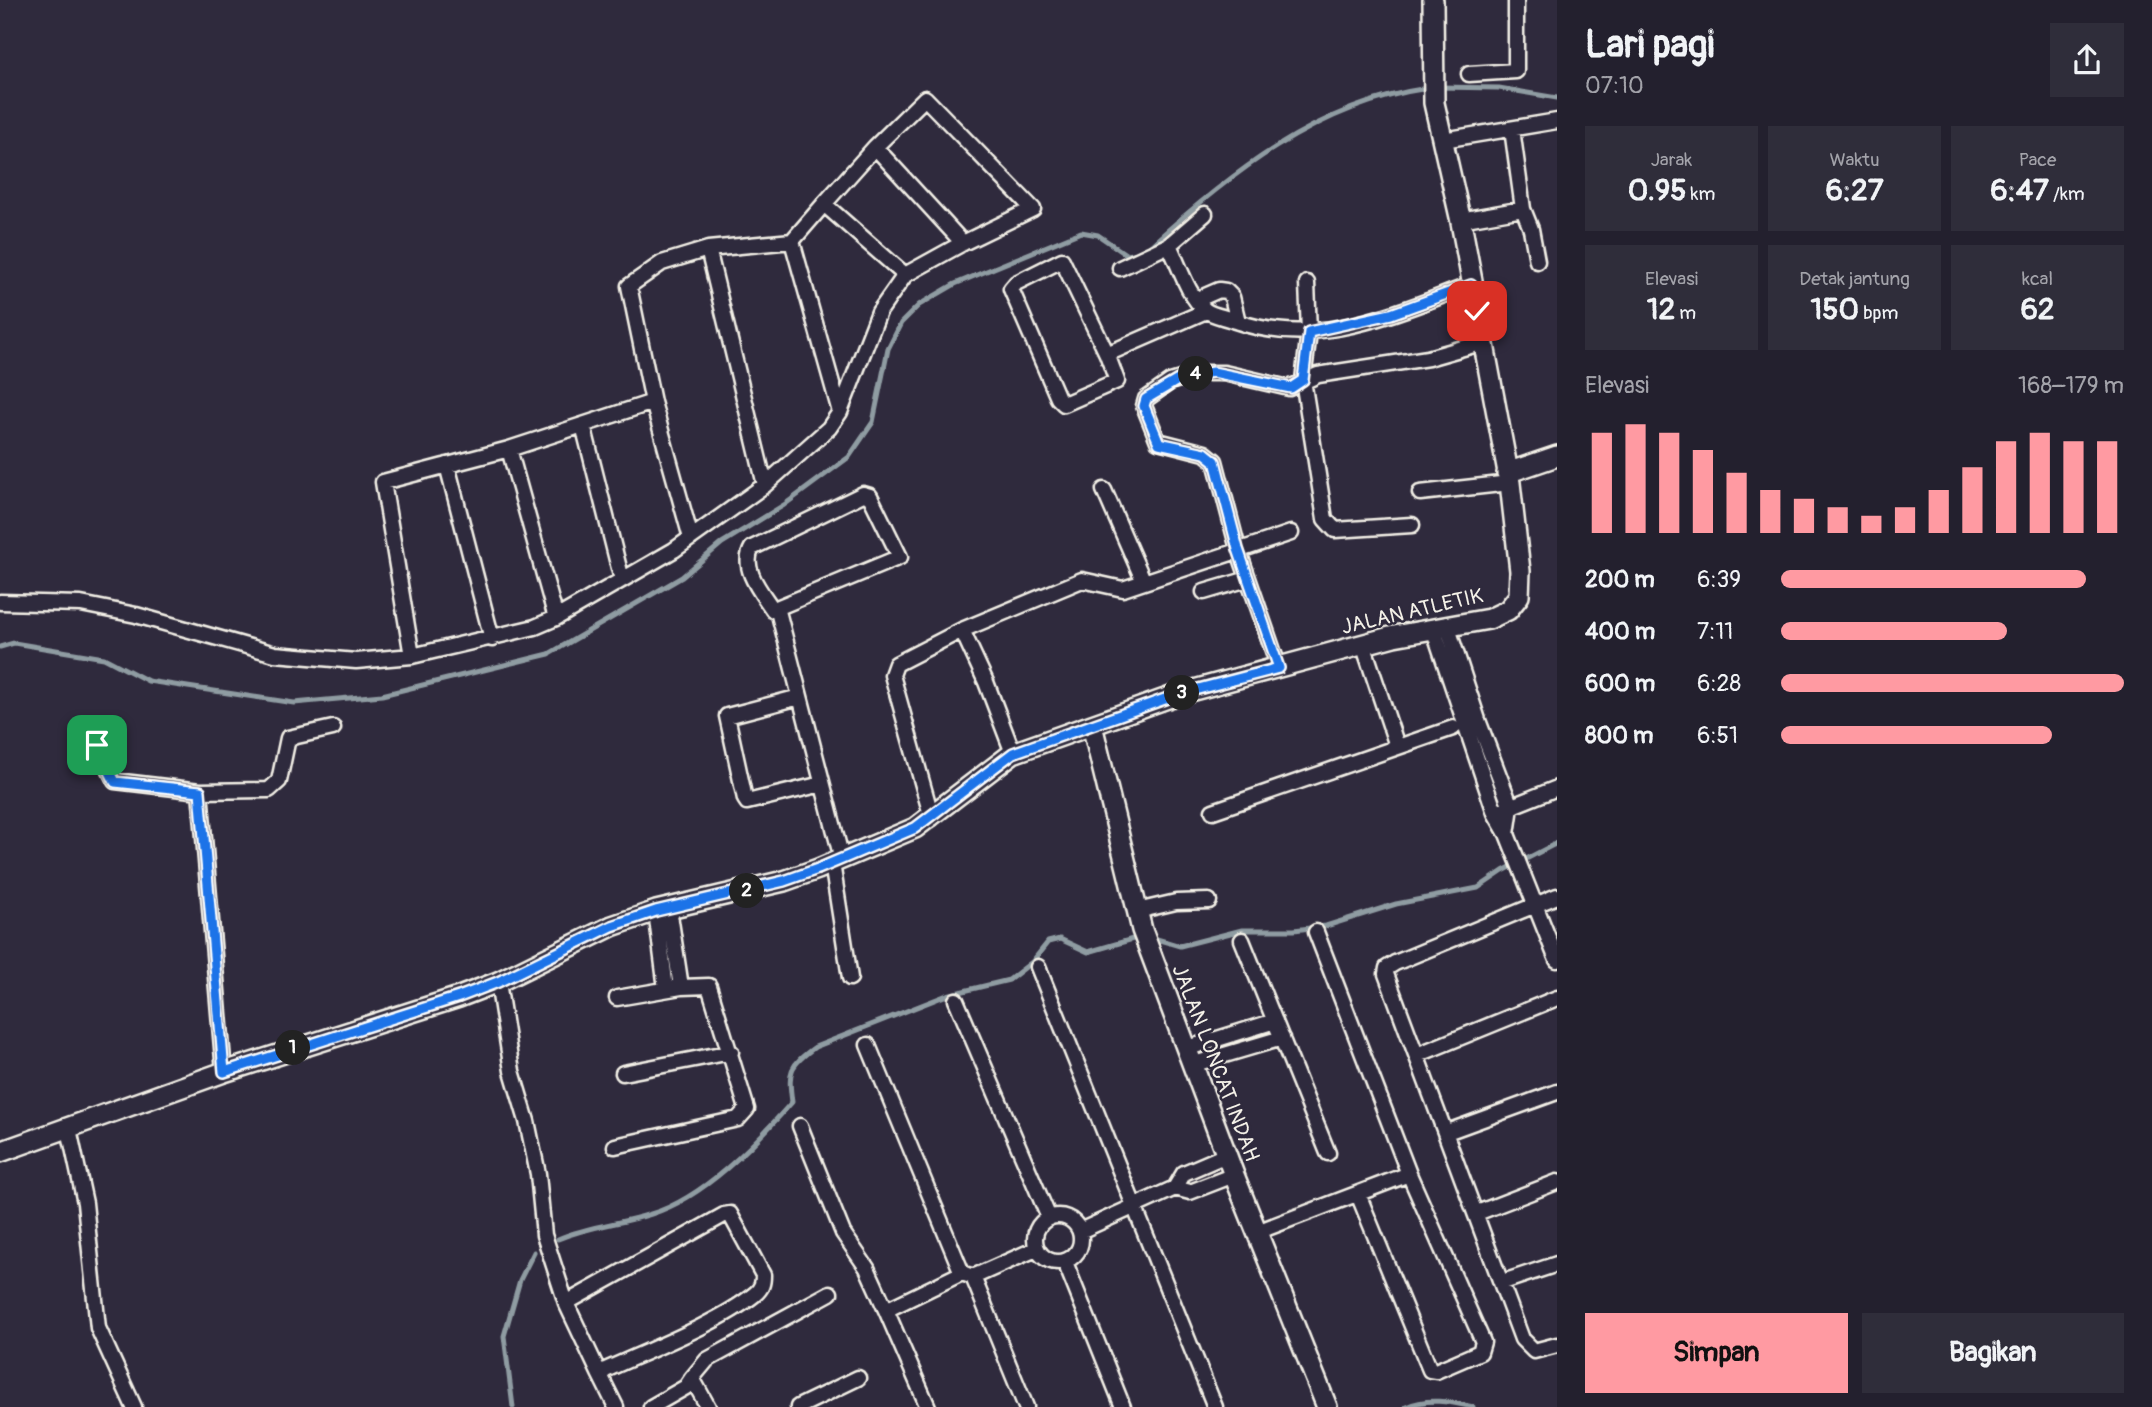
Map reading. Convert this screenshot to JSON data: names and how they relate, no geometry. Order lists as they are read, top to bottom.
{
  "streets": {
    "street": ["JALAN ATLETIK", "JALAN LONCAT INDAH"]
  },
  "crossings": [
    ["JALAN ATLETIK", "JALAN LONCAT INDAH"]
  ],
  "page": {
    "heading": ["Lari pagi", "07:10"],
    "stats": [
      ["Jarak", "0.95 km"],
      ["Waktu", "6:27"],
      ["Pace", "6:47 /km"],
      ["Elevasi", "12 m"],
      ["Detak jantung", "150 bpm"],
      ["kcal", "62"]
    ],
    "pins": [
      "4",
      "3",
      "2",
      "1"
    ],
    "chart": ["Elevasi", "168–179 m"],
    "list": [
      {
        "name": "200 m",
        "note": "6:39"
      },
      {
        "name": "400 m",
        "note": "7:11"
      },
      {
        "name": "600 m",
        "note": "6:28"
      },
      {
        "name": "800 m",
        "note": "6:51"
      }
    ],
    "buttons": ["Simpan", "Bagikan"]
  }
}
